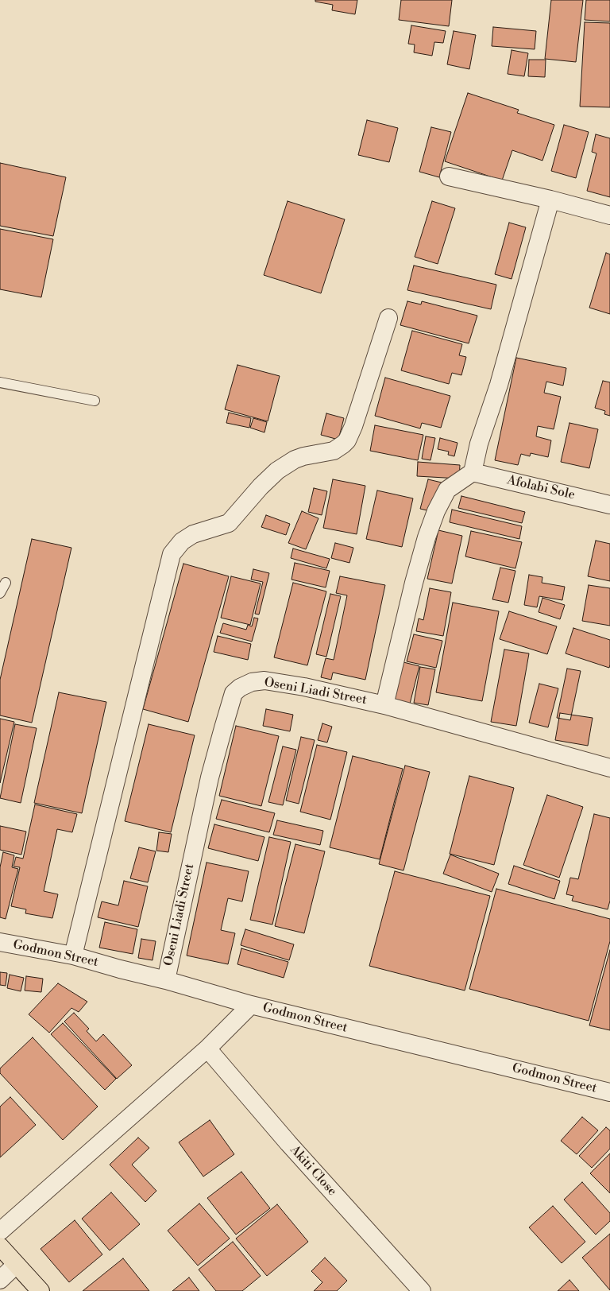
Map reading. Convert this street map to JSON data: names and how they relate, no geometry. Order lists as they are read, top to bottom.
{
  "streets": {
    "street": [
      "Afolabi Sole",
      "Oseni Liadi Street",
      "Godmon Street",
      "Akiti Close"
    ]
  },
  "crossings": [
    ["Oseni Liadi Street", "Godmon Street"]
  ]
}
